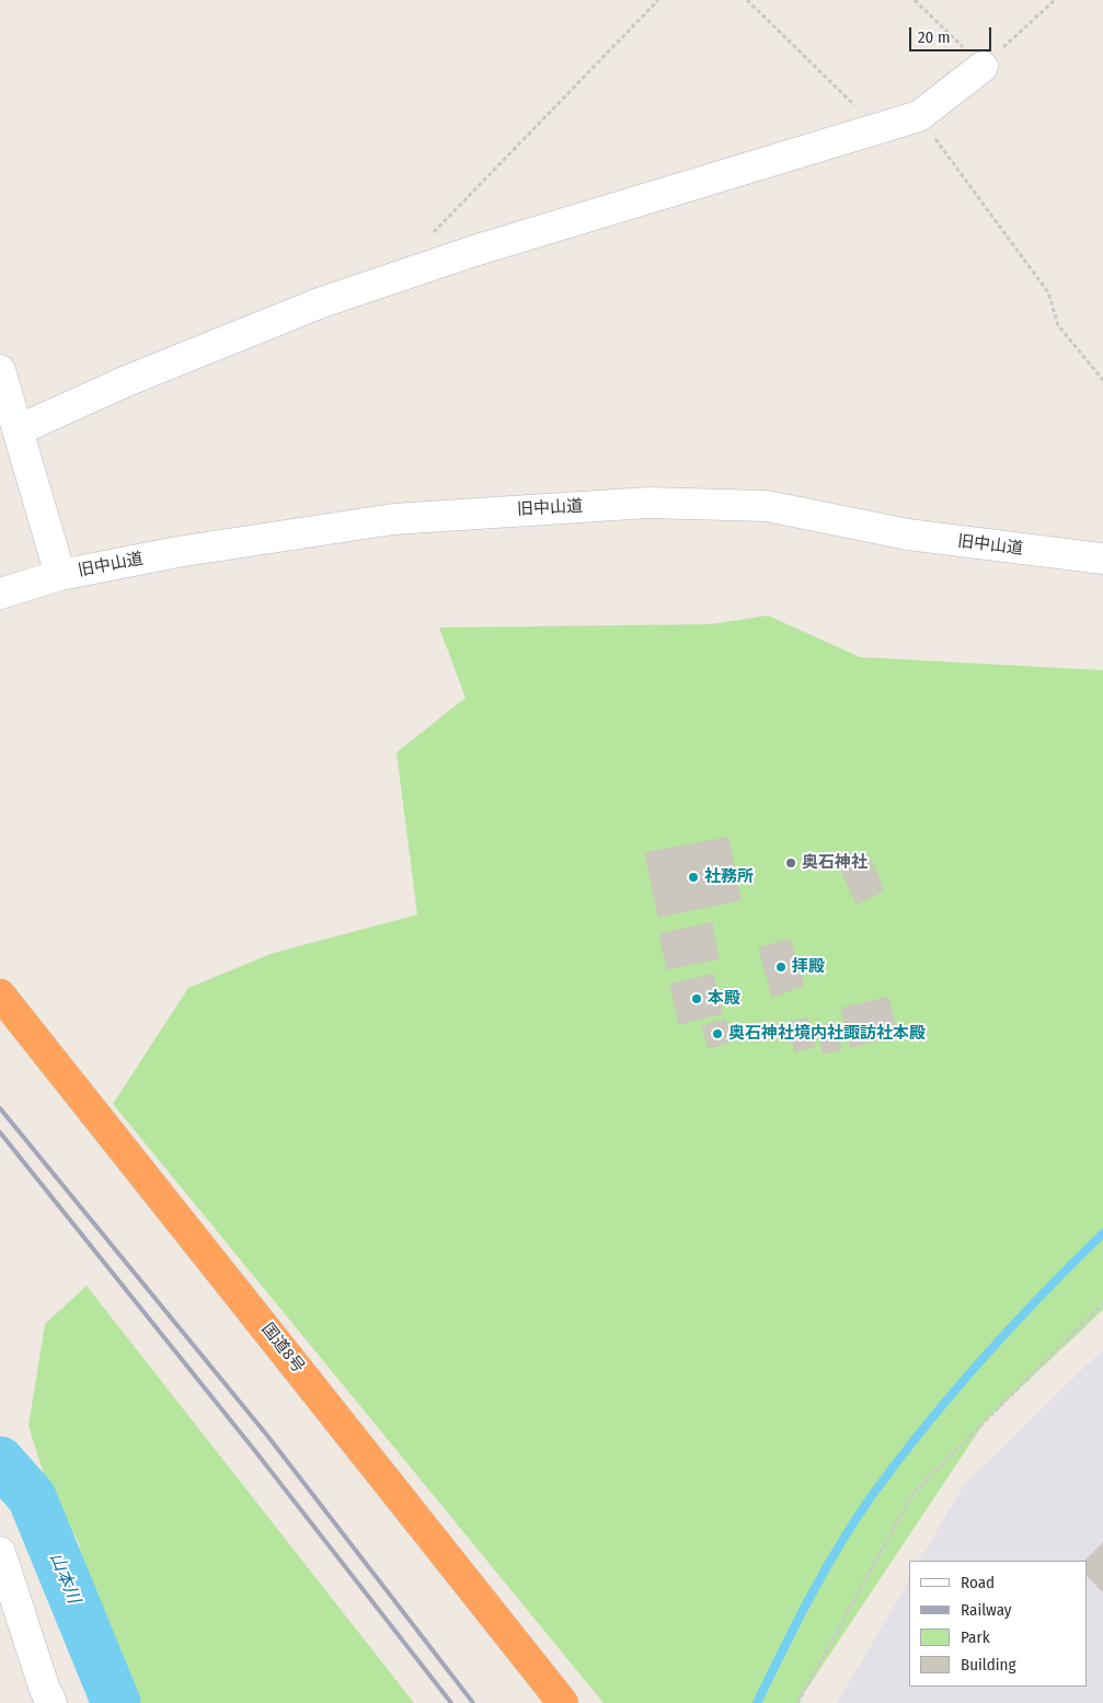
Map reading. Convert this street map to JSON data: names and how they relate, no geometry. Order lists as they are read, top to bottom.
{
  "streets": {
    "highway": ["国道8号"],
    "street": ["旧中山道"]
  },
  "water": ["山本川"],
  "places": [
    "奥石神社",
    "社務所",
    "拝殿",
    "本殿",
    "奥石神社境内社諏訪社本殿"
  ],
  "legend": [
    "Road",
    "Railway",
    "Park",
    "Building"
  ],
  "scale_bar": "20 m"
}
